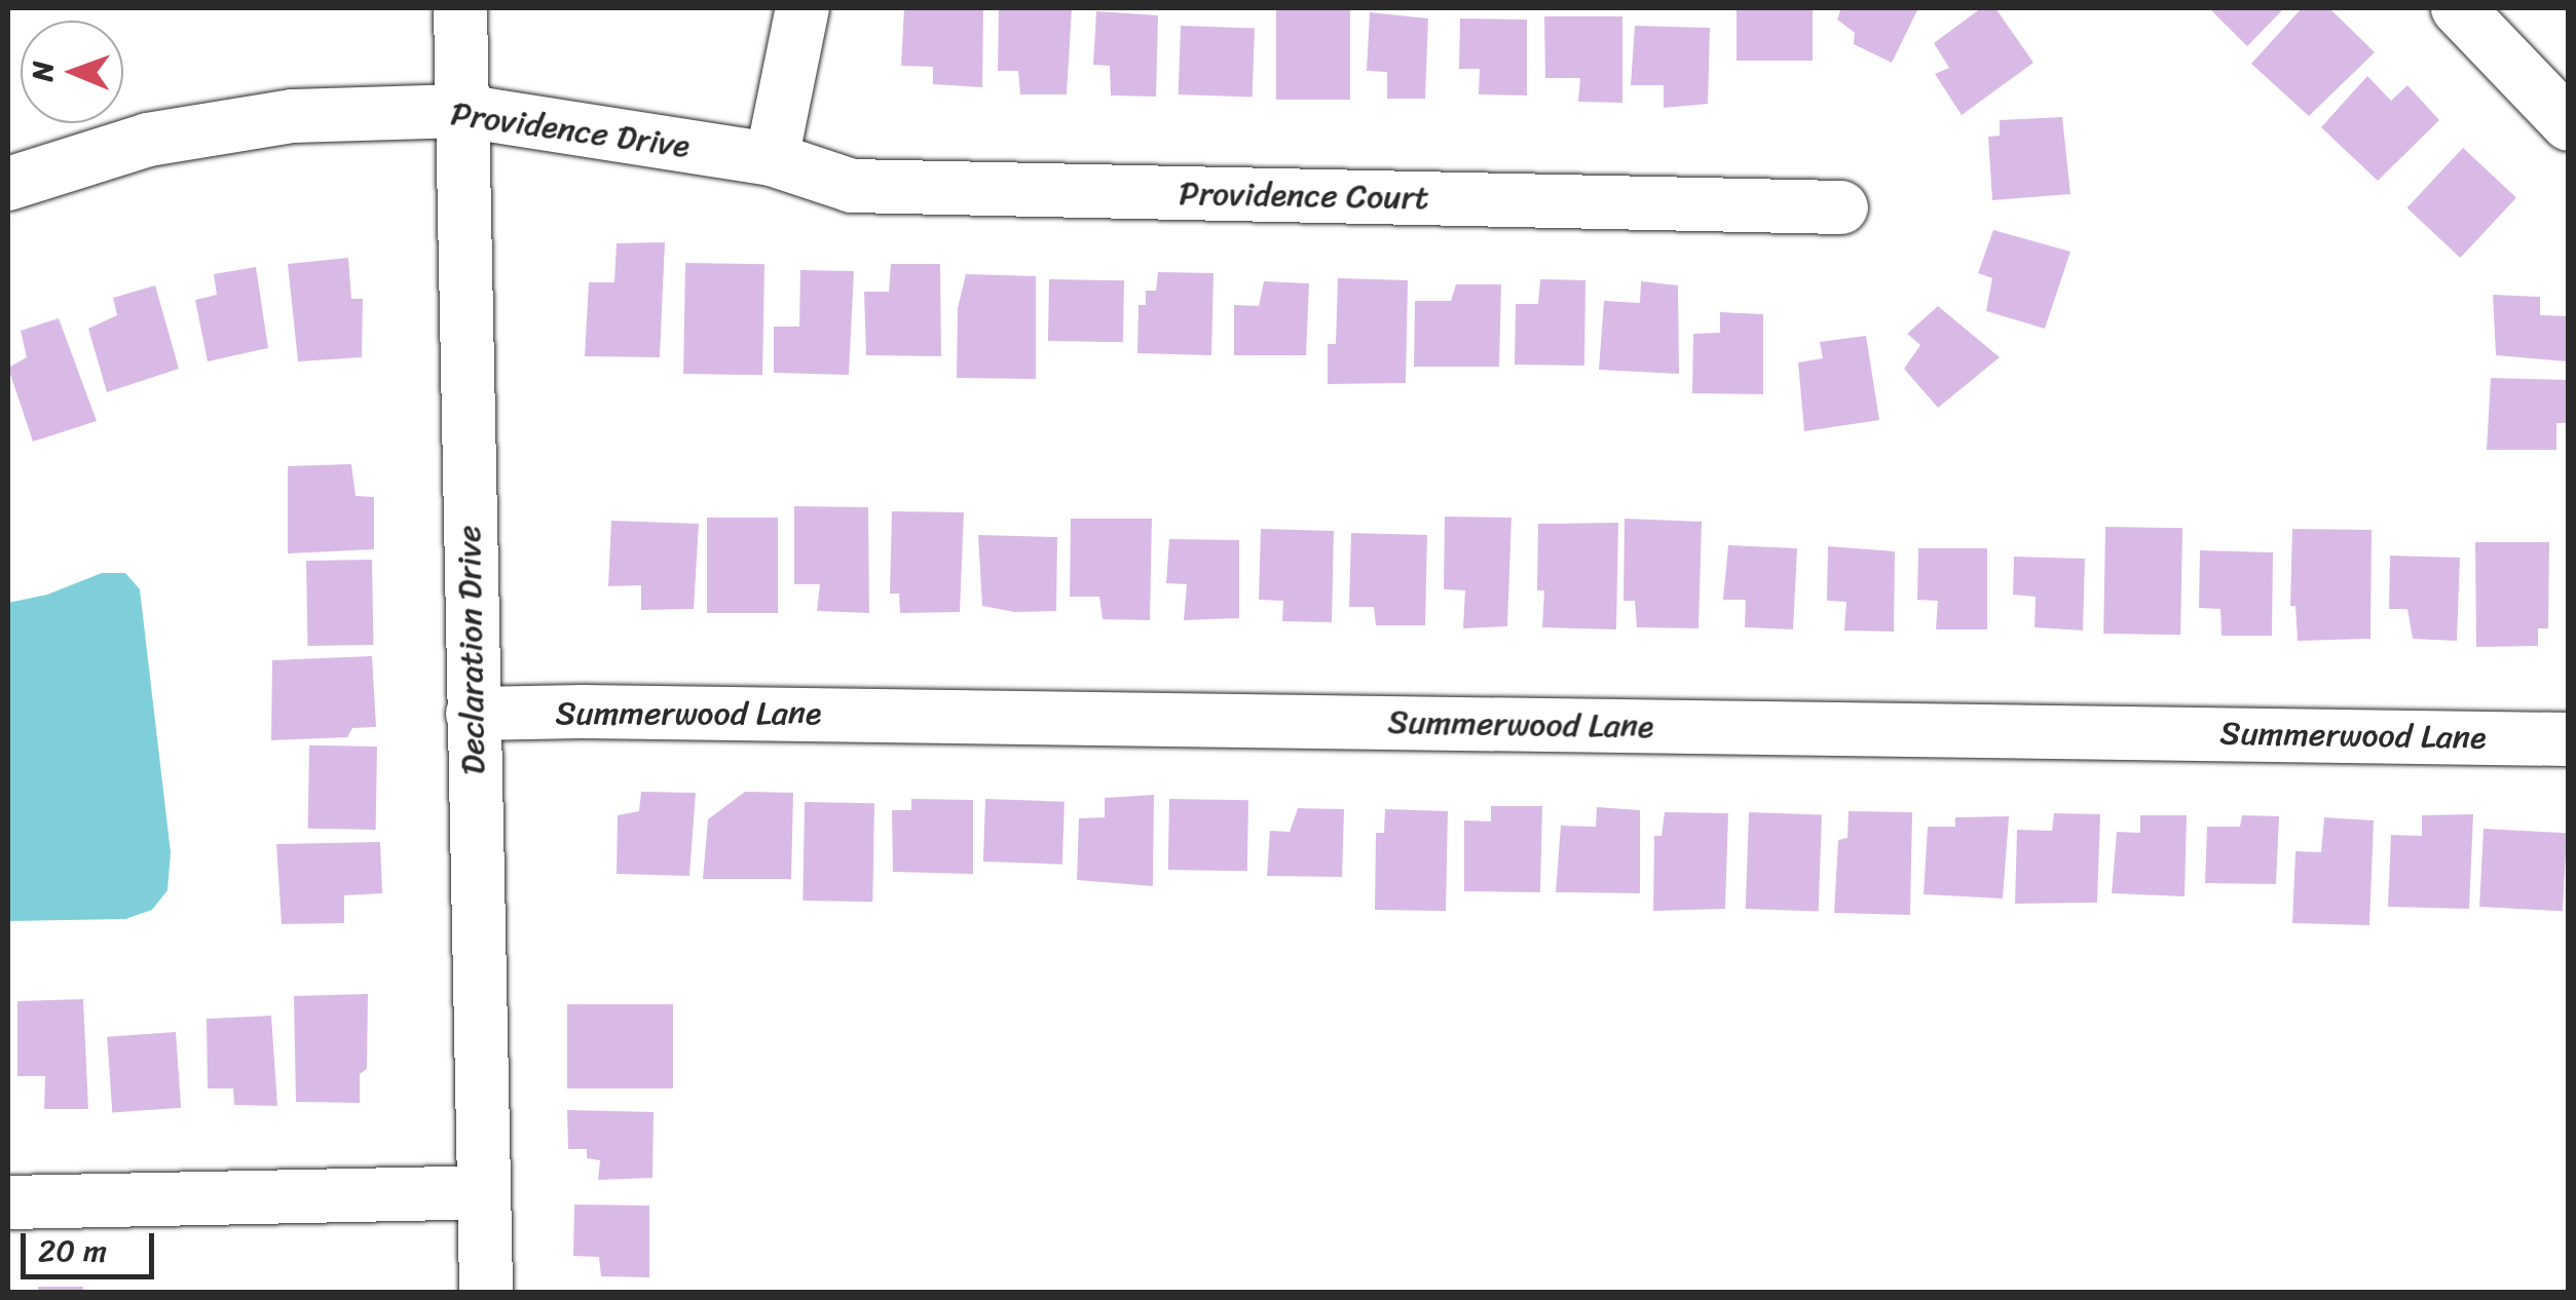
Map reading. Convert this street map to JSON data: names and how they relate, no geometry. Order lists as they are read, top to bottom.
{
  "streets": {
    "street": [
      "Providence Drive",
      "Providence Court",
      "Declaration Drive",
      "Summerwood Lane"
    ]
  },
  "crossings": [
    ["Providence Drive", "Providence Court"],
    ["Providence Drive", "Declaration Drive"],
    ["Declaration Drive", "Summerwood Lane"]
  ],
  "scale_bar": "20 m",
  "north": "left"
}
